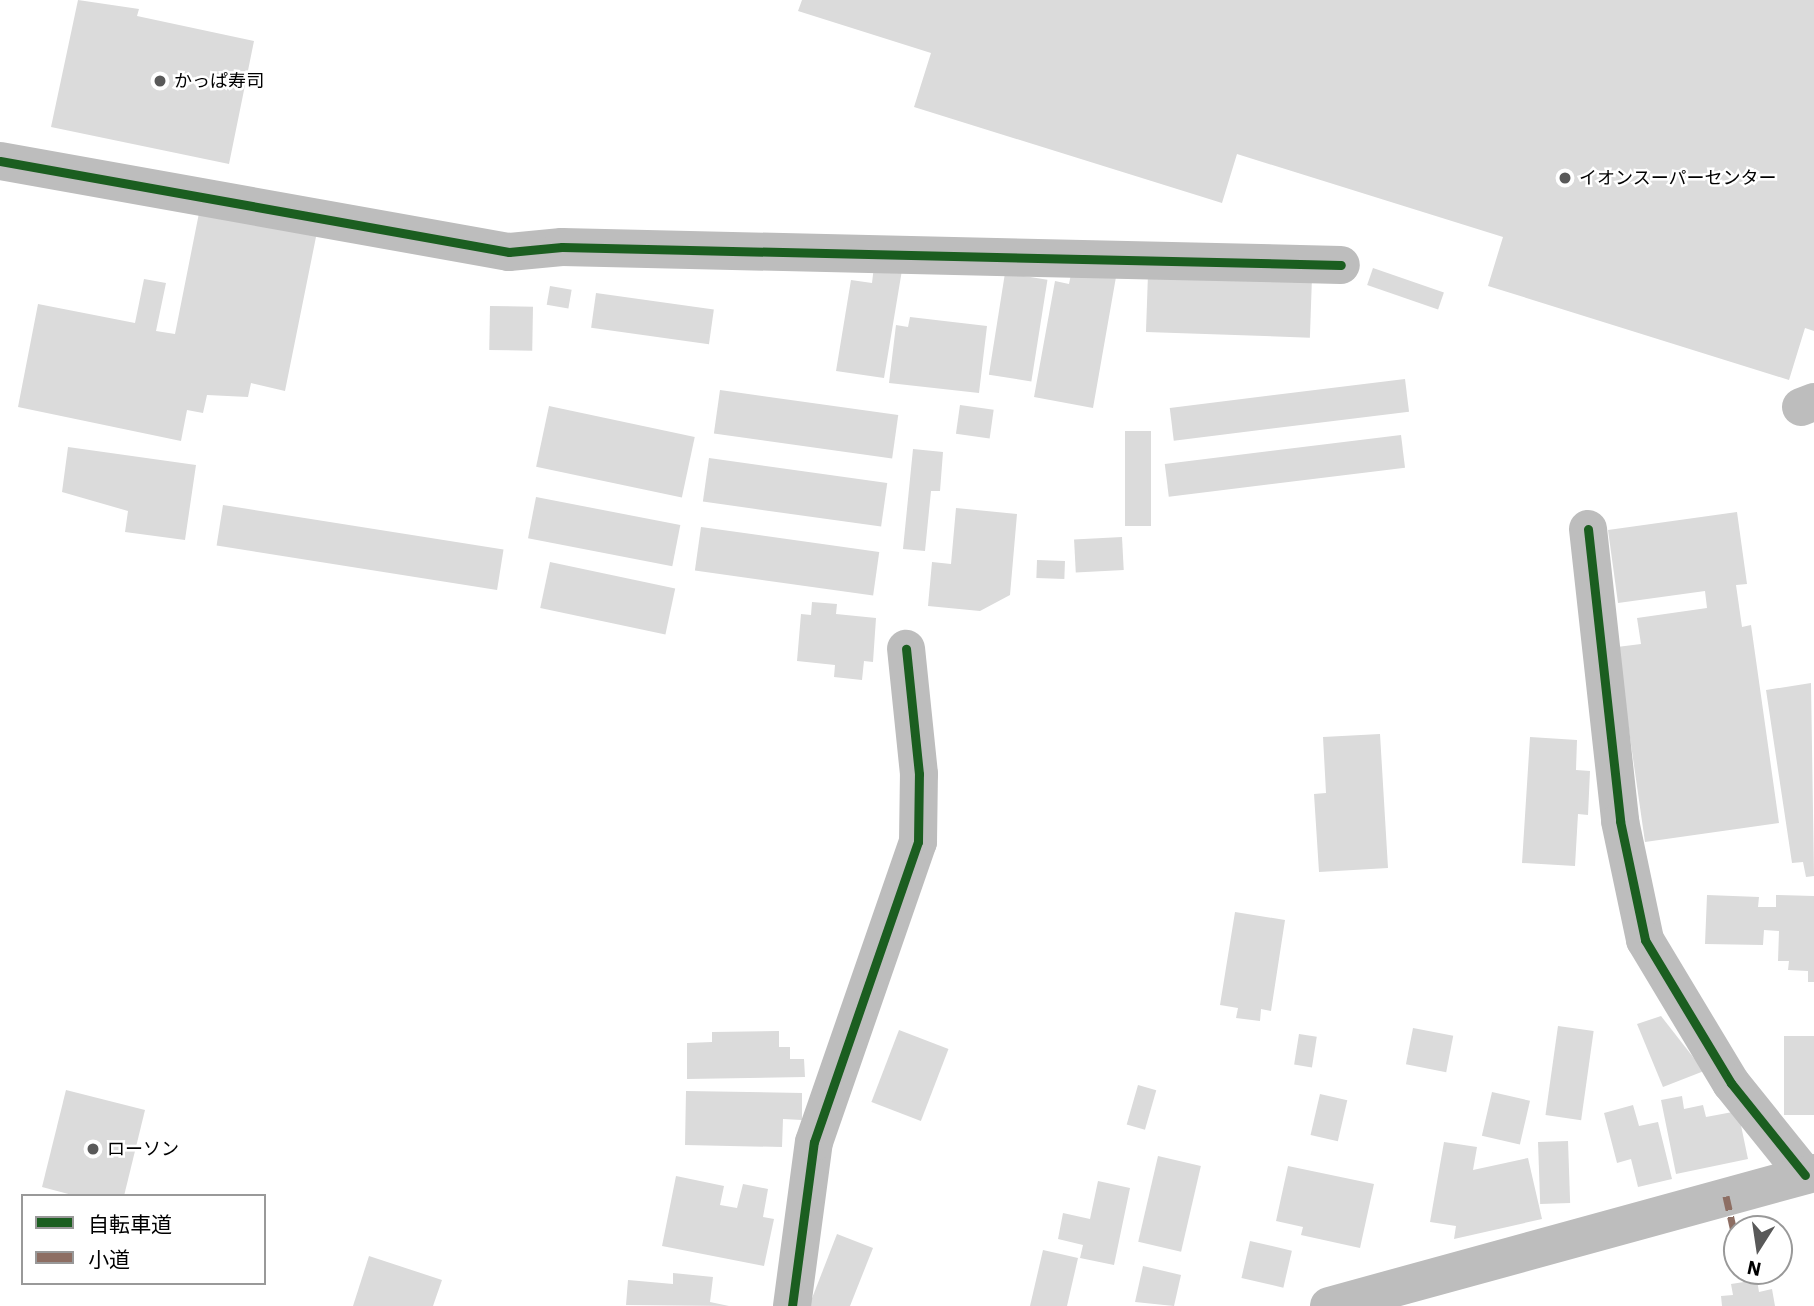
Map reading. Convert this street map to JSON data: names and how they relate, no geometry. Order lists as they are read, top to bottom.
{
  "places": ["かっぱ寿司", "イオンスーパーセンター", "ローソン"],
  "legend": ["自転車道", "小道"],
  "north": "bottom"
}
